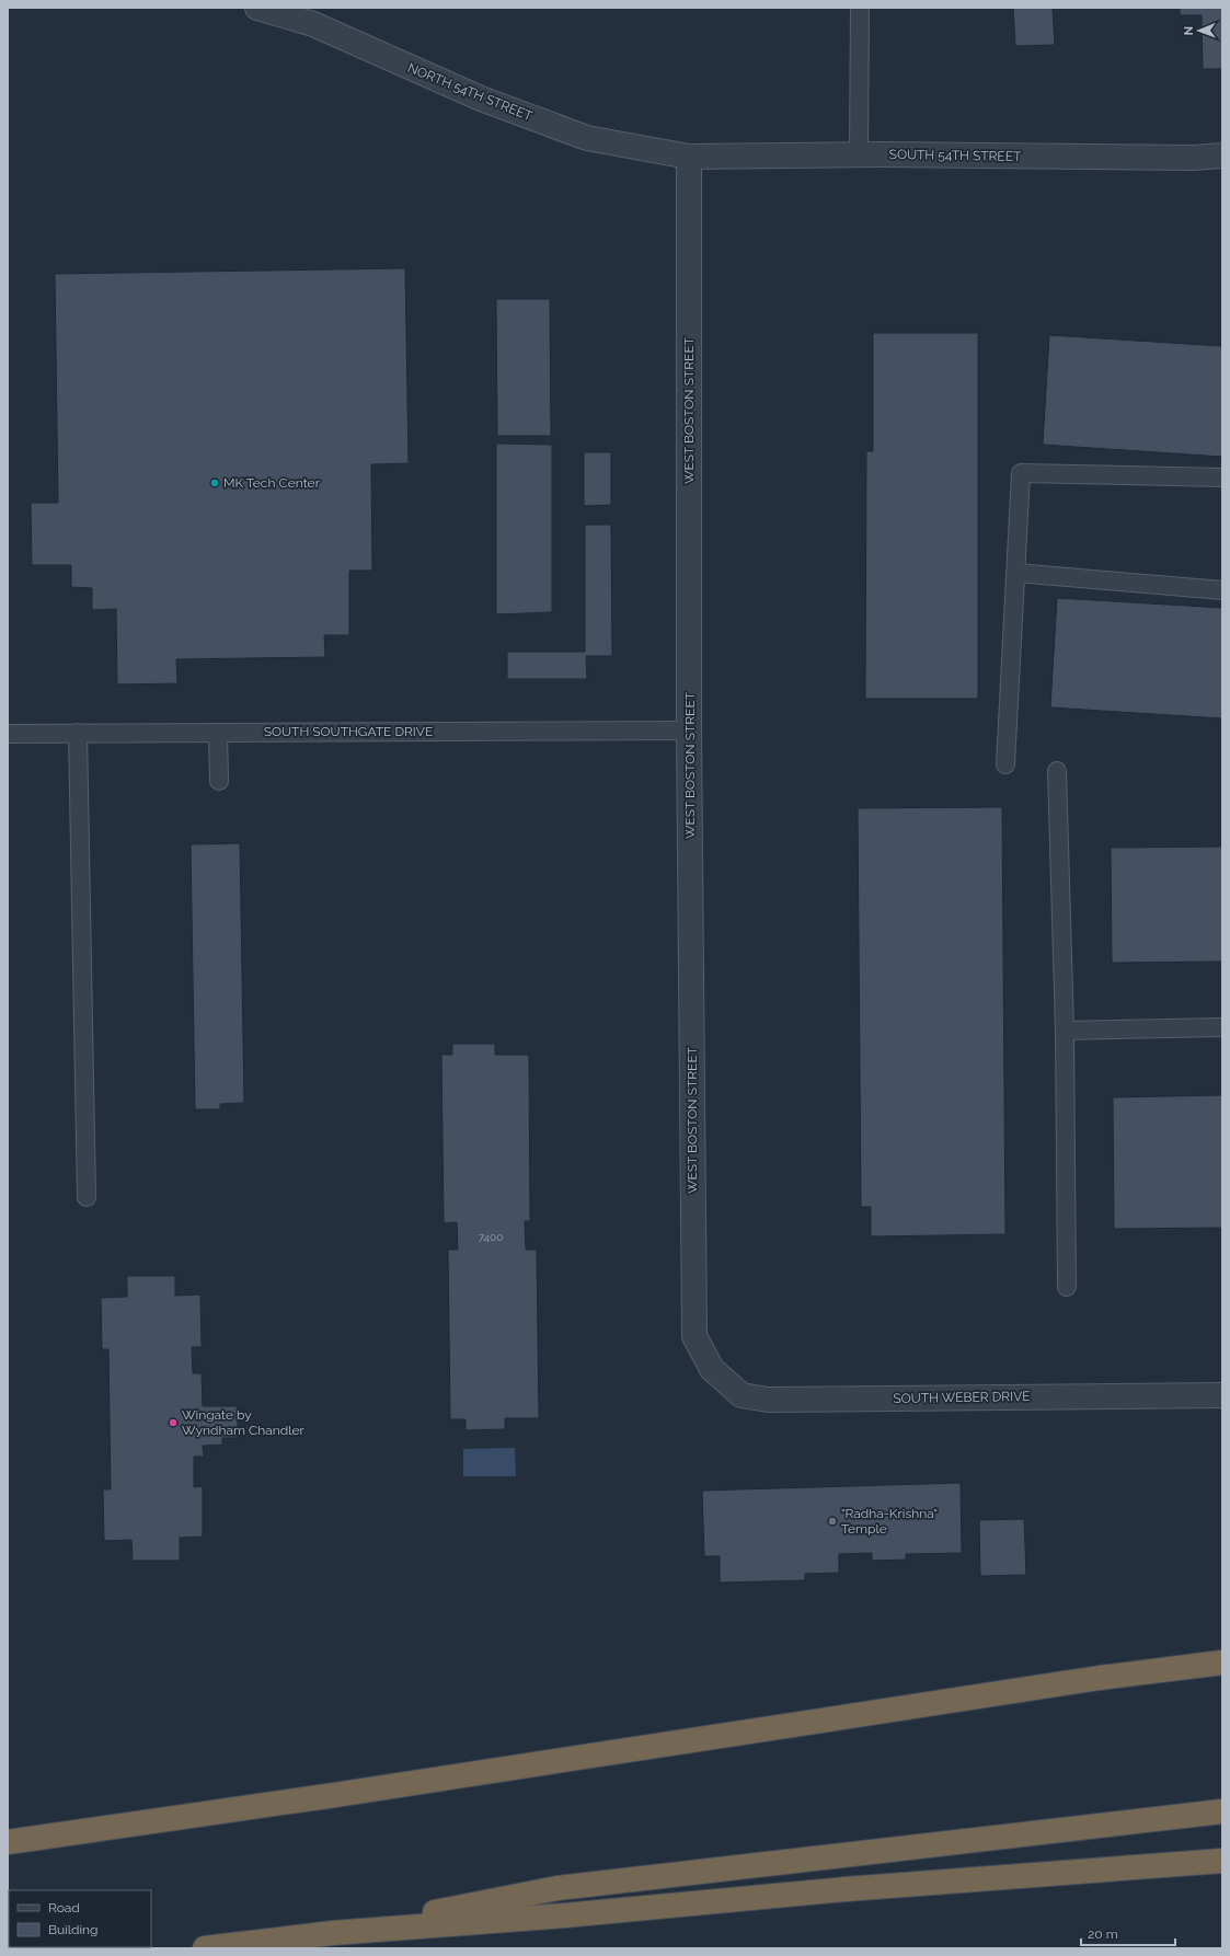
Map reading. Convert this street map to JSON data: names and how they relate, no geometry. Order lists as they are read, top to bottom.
{
  "streets": {
    "street": [
      "NORTH 54TH STREET",
      "SOUTH 54TH STREET",
      "WEST BOSTON STREET",
      "SOUTH WEBER DRIVE"
    ],
    "lane": ["SOUTH SOUTHGATE DRIVE"]
  },
  "crossings": [
    ["NORTH 54TH STREET", "SOUTH 54TH STREET"],
    ["NORTH 54TH STREET", "WEST BOSTON STREET"],
    ["SOUTH 54TH STREET", "WEST BOSTON STREET"],
    ["WEST BOSTON STREET", "SOUTH SOUTHGATE DRIVE"],
    ["WEST BOSTON STREET", "SOUTH WEBER DRIVE"]
  ],
  "places": ["MK Tech Center", "Wingate by Wyndham Chandler", "\"Radha-Krishna\" Temple"],
  "house_numbers": ["7400"],
  "legend": ["Road", "Building"],
  "scale_bar": "20 m",
  "north": "left"
}
